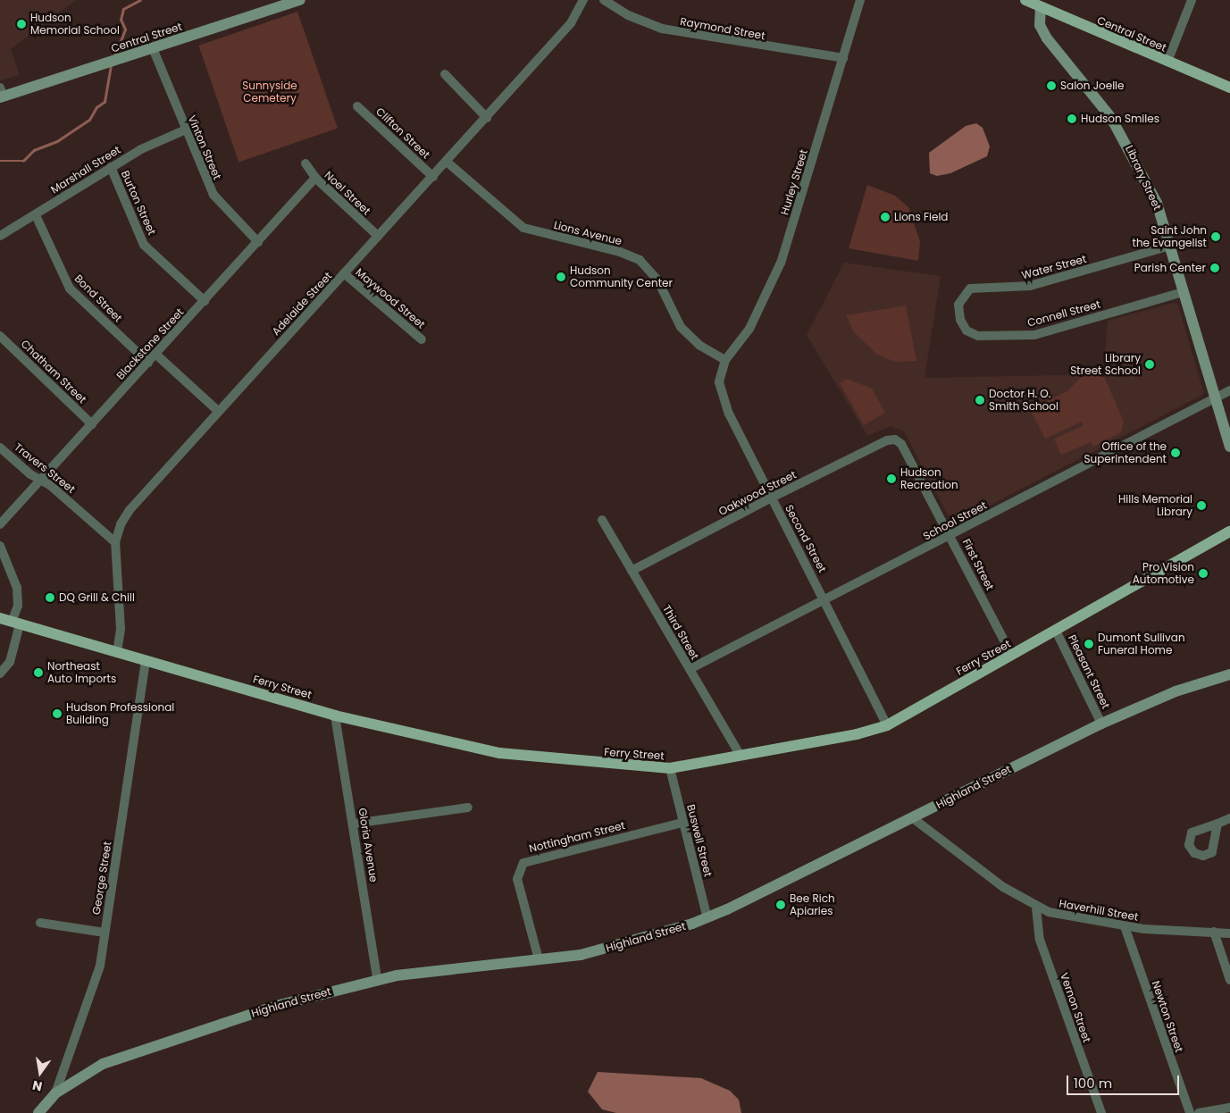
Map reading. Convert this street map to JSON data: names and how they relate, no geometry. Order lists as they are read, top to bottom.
{
  "streets": {
    "main road": ["Central Street", "Ferry Street"],
    "street": [
      "Raymond Street",
      "Clifton Street",
      "Vinton Street",
      "Marshall Street",
      "Library Street",
      "Hurley Street",
      "Noel Street",
      "Burton Street",
      "Lions Avenue",
      "Water Street",
      "Bond Street",
      "Maywood Street",
      "Adelaide Street",
      "Connell Street",
      "Blackstone Street",
      "Chatham Street",
      "Travers Street",
      "Oakwood Street",
      "School Street",
      "Second Street",
      "First Street",
      "Third Street",
      "Pleasant Street",
      "Highland Street",
      "Nottingham Street",
      "Buswell Street",
      "Gloria Avenue",
      "George Street",
      "Haverhill Street",
      "Vernon Street",
      "Newton Street"
    ]
  },
  "crossings": [
    ["Raymond Street", "Hurley Street"],
    ["Central Street", "Vinton Street"],
    ["Central Street", "Library Street"],
    ["Clifton Street", "Adelaide Street"],
    ["Vinton Street", "Marshall Street"],
    ["Vinton Street", "Blackstone Street"],
    ["Marshall Street", "Burton Street"],
    ["Marshall Street", "Bond Street"],
    ["Library Street", "Water Street"],
    ["Library Street", "Connell Street"],
    ["Library Street", "School Street"],
    ["Hurley Street", "Lions Avenue"],
    ["Hurley Street", "Second Street"],
    ["Noel Street", "Adelaide Street"],
    ["Noel Street", "Blackstone Street"],
    ["Burton Street", "Blackstone Street"],
    ["Lions Avenue", "Adelaide Street"],
    ["Lions Avenue", "Second Street"],
    ["Water Street", "Connell Street"],
    ["Bond Street", "Blackstone Street"],
    ["Maywood Street", "Adelaide Street"],
    ["Adelaide Street", "Travers Street"],
    ["Adelaide Street", "Ferry Street"],
    ["Blackstone Street", "Chatham Street"],
    ["Blackstone Street", "Travers Street"],
    ["Oakwood Street", "Second Street"],
    ["Oakwood Street", "First Street"],
    ["Oakwood Street", "Third Street"],
    ["School Street", "Second Street"],
    ["School Street", "First Street"],
    ["School Street", "Third Street"],
    ["Second Street", "Ferry Street"],
    ["First Street", "Ferry Street"],
    ["Third Street", "Ferry Street"],
    ["Ferry Street", "Pleasant Street"],
    ["Ferry Street", "Buswell Street"],
    ["Ferry Street", "Gloria Avenue"],
    ["Ferry Street", "George Street"],
    ["Pleasant Street", "Highland Street"],
    ["Highland Street", "Nottingham Street"],
    ["Highland Street", "Buswell Street"],
    ["Highland Street", "Gloria Avenue"],
    ["Highland Street", "George Street"],
    ["Highland Street", "Haverhill Street"],
    ["Nottingham Street", "Buswell Street"],
    ["Haverhill Street", "Vernon Street"],
    ["Haverhill Street", "Newton Street"]
  ],
  "parks": ["Sunnyside Cemetery"],
  "places": [
    "Hudson Memorial School",
    "Salon Joelle",
    "Hudson Smiles",
    "Lions Field",
    "Saint John the Evangelist",
    "Parish Center",
    "Hudson Community Center",
    "Library Street School",
    "Doctor H. O. Smith School",
    "Office of the Superintendent",
    "Hudson Recreation",
    "Hills Memorial Library",
    "Pro Vision Automotive",
    "DQ Grill & Chill",
    "Dumont Sullivan Funeral Home",
    "Northeast Auto Imports",
    "Hudson Professional Building",
    "Bee Rich Apiaries"
  ],
  "scale_bar": "100 m",
  "north": "bottom"
}
